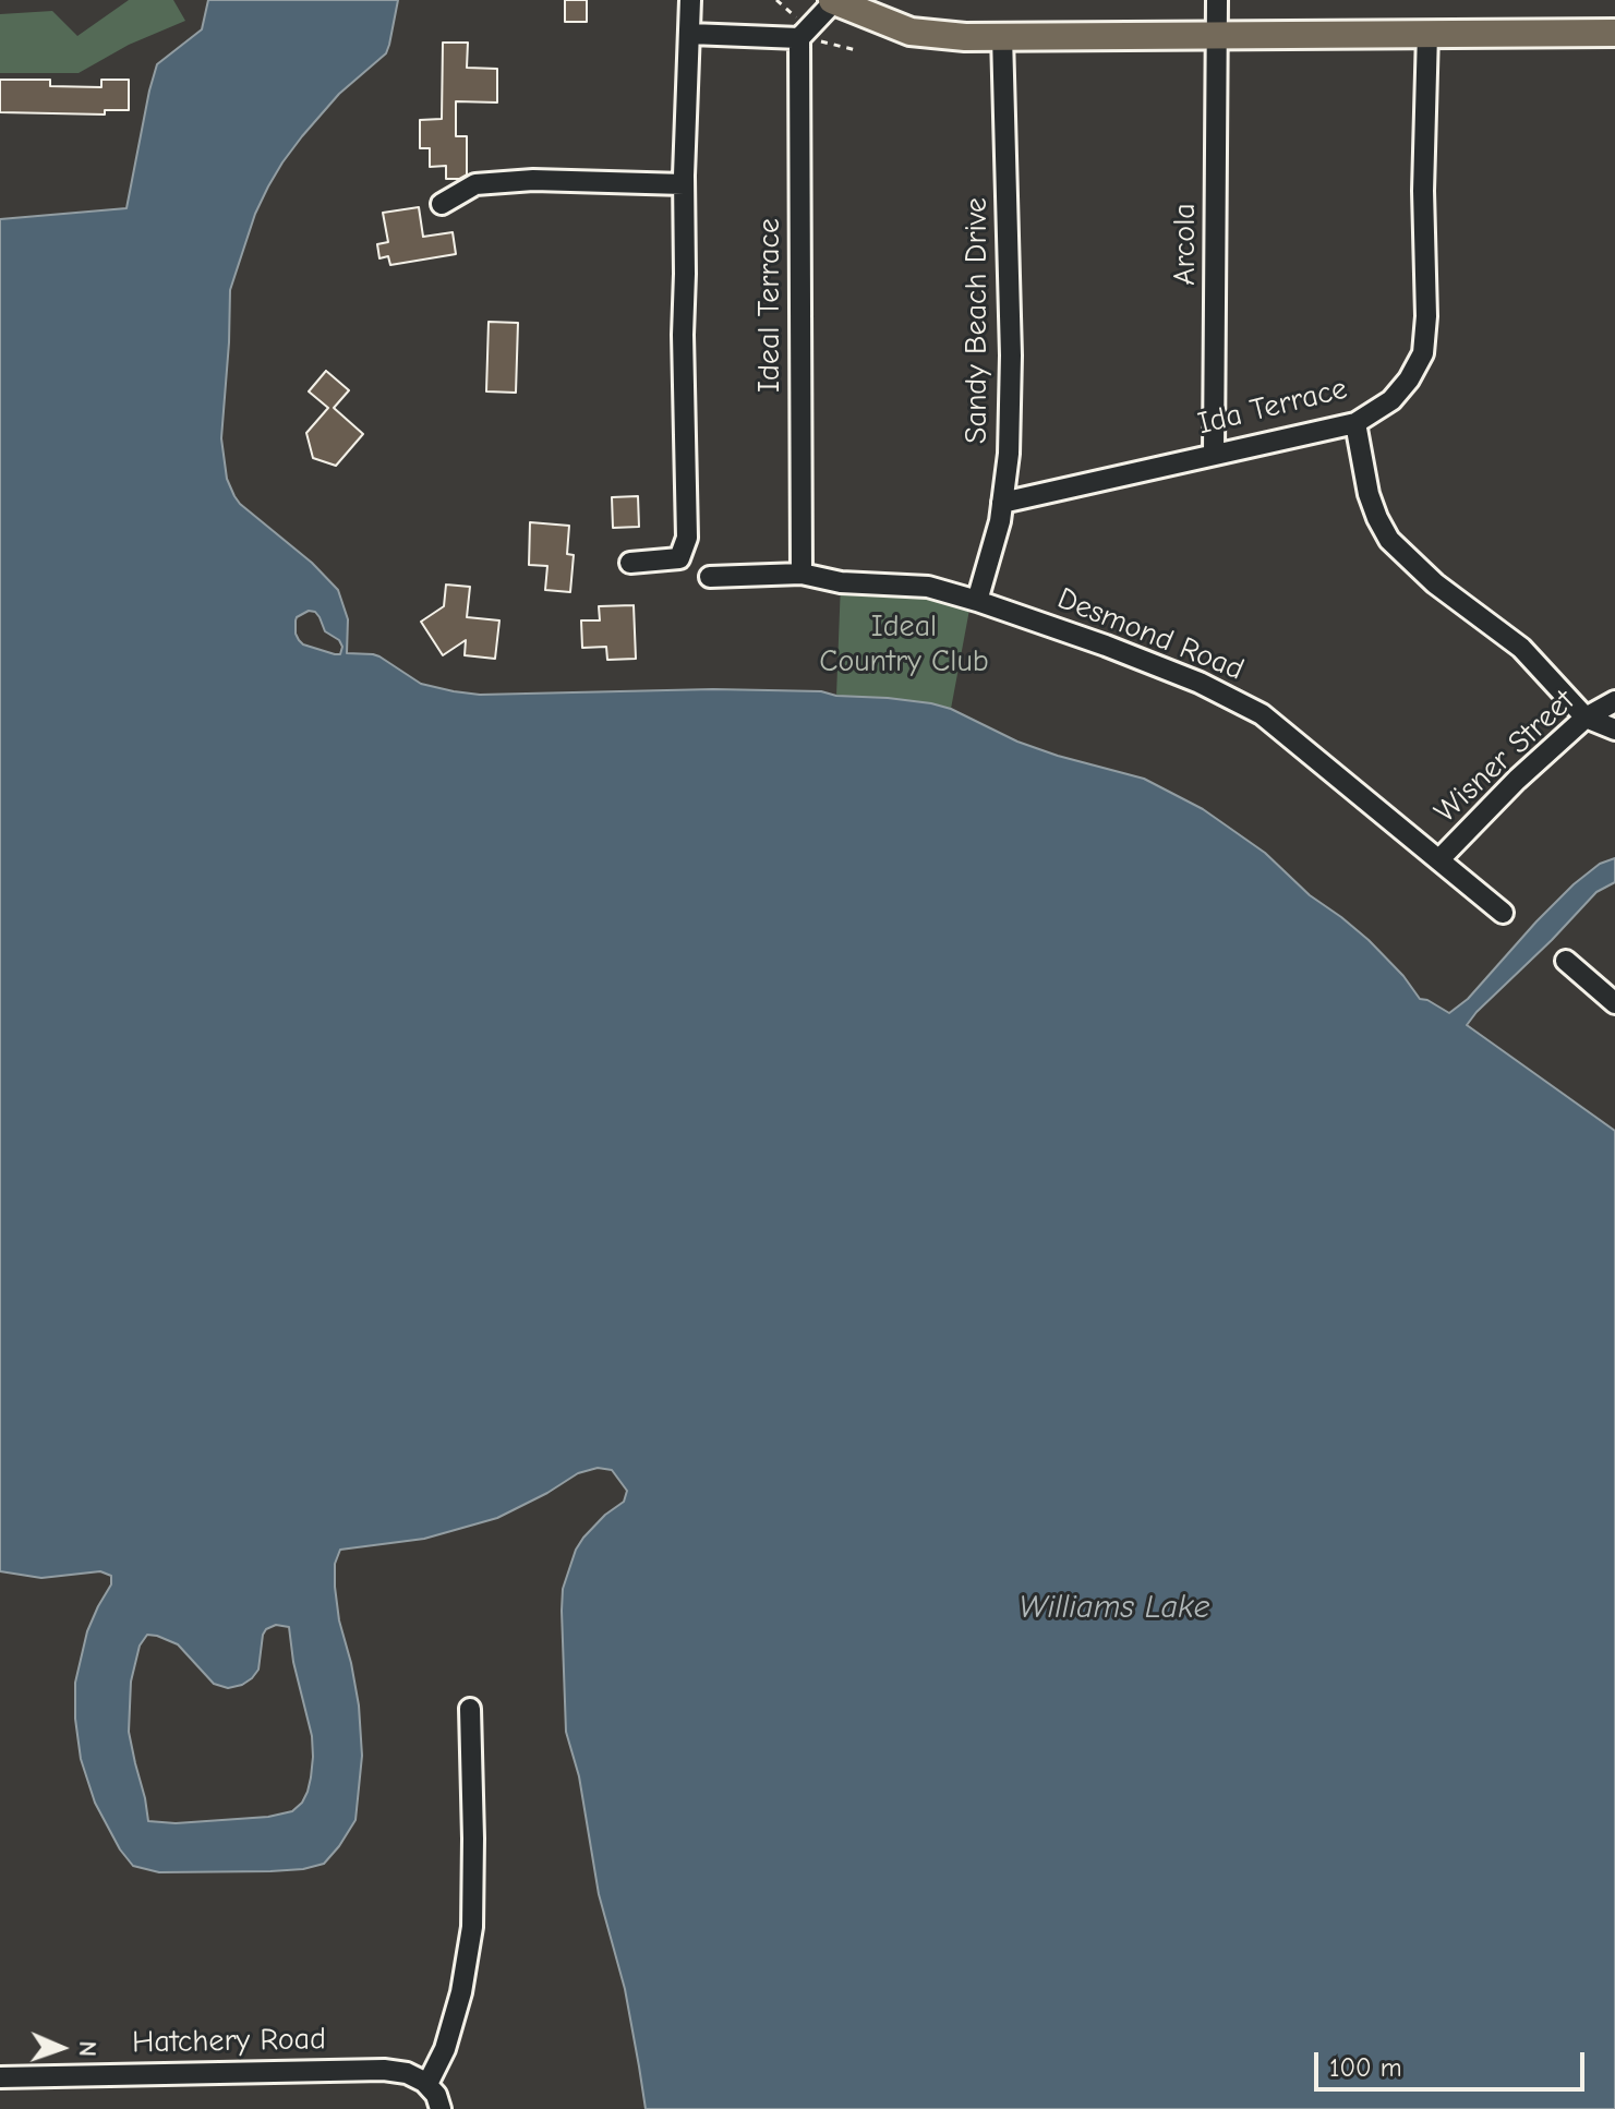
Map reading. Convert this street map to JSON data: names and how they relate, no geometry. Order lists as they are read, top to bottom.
{
  "streets": {
    "street": [
      "Arcola",
      "Ideal Terrace",
      "Sandy Beach Drive",
      "Ida Terrace",
      "Desmond Road",
      "Wisner Street",
      "Hatchery Road"
    ]
  },
  "crossings": [
    ["Arcola", "Ida Terrace"],
    ["Ideal Terrace", "Desmond Road"],
    ["Sandy Beach Drive", "Ida Terrace"],
    ["Sandy Beach Drive", "Desmond Road"],
    ["Desmond Road", "Wisner Street"]
  ],
  "water": ["Williams Lake"],
  "parks": ["Ideal Country Club"],
  "scale_bar": "100 m",
  "north": "right"
}
